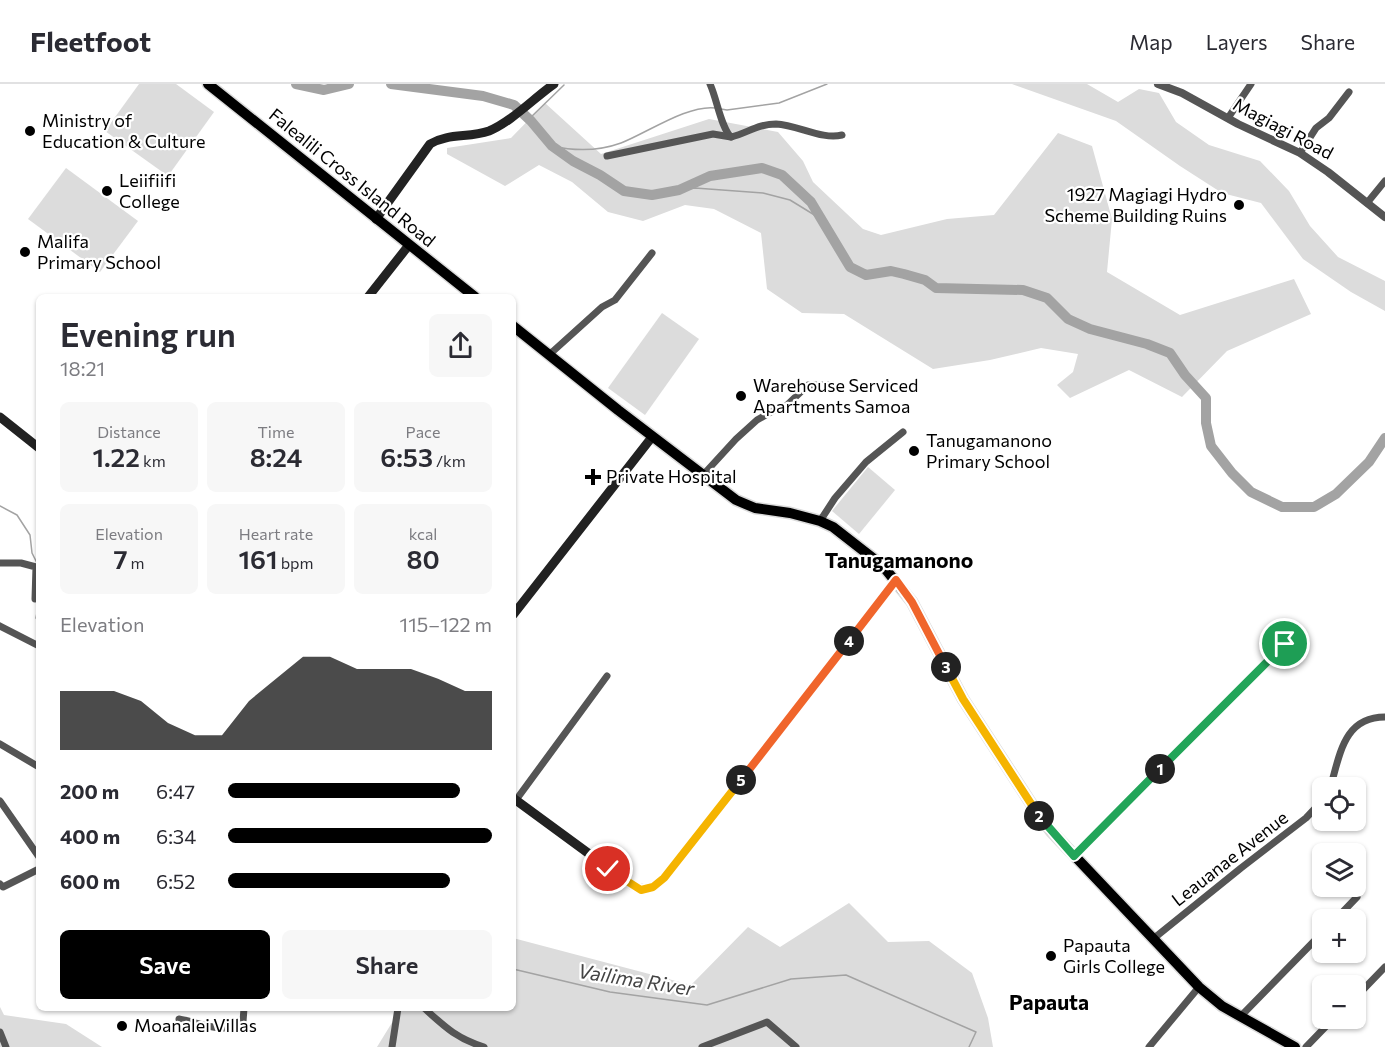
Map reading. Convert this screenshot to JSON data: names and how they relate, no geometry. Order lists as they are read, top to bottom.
{
  "streets": {
    "main road": ["Falealili Cross Island Road"],
    "street": ["Magiagi Road", "Leauanae Avenue"]
  },
  "districts": ["Tanugamanono", "Papauta"],
  "water": ["Vailima River"],
  "places": {
    "other": [
      "Ministry of Education & Culture",
      "Leiifiifi College",
      "1927 Magiagi Hydro Scheme Building Ruins",
      "Malifa Primary School",
      "Warehouse Serviced Apartments Samoa",
      "Tanugamanono Primary School",
      "Papauta Girls College",
      "Moanalei Villas"
    ],
    "health": ["Private Hospital"]
  },
  "page": {
    "header": "Fleetfoot",
    "nav": ["Map", "Layers", "Share"],
    "heading": ["Evening run", "18:21"],
    "stats": [
      ["Distance", "1.22 km"],
      ["Time", "8:24"],
      ["Pace", "6:53 /km"],
      ["Elevation", "7 m"],
      ["Heart rate", "161 bpm"],
      ["kcal", "80"]
    ],
    "chart": ["Elevation", "115–122 m"],
    "pins": [
      "4",
      "3",
      "1",
      "5",
      "2"
    ],
    "list": [
      {
        "name": "200 m",
        "note": "6:47"
      },
      {
        "name": "400 m",
        "note": "6:34"
      },
      {
        "name": "600 m",
        "note": "6:52"
      }
    ],
    "map_buttons": ["+", "−"],
    "buttons": ["Save", "Share"]
  }
}
